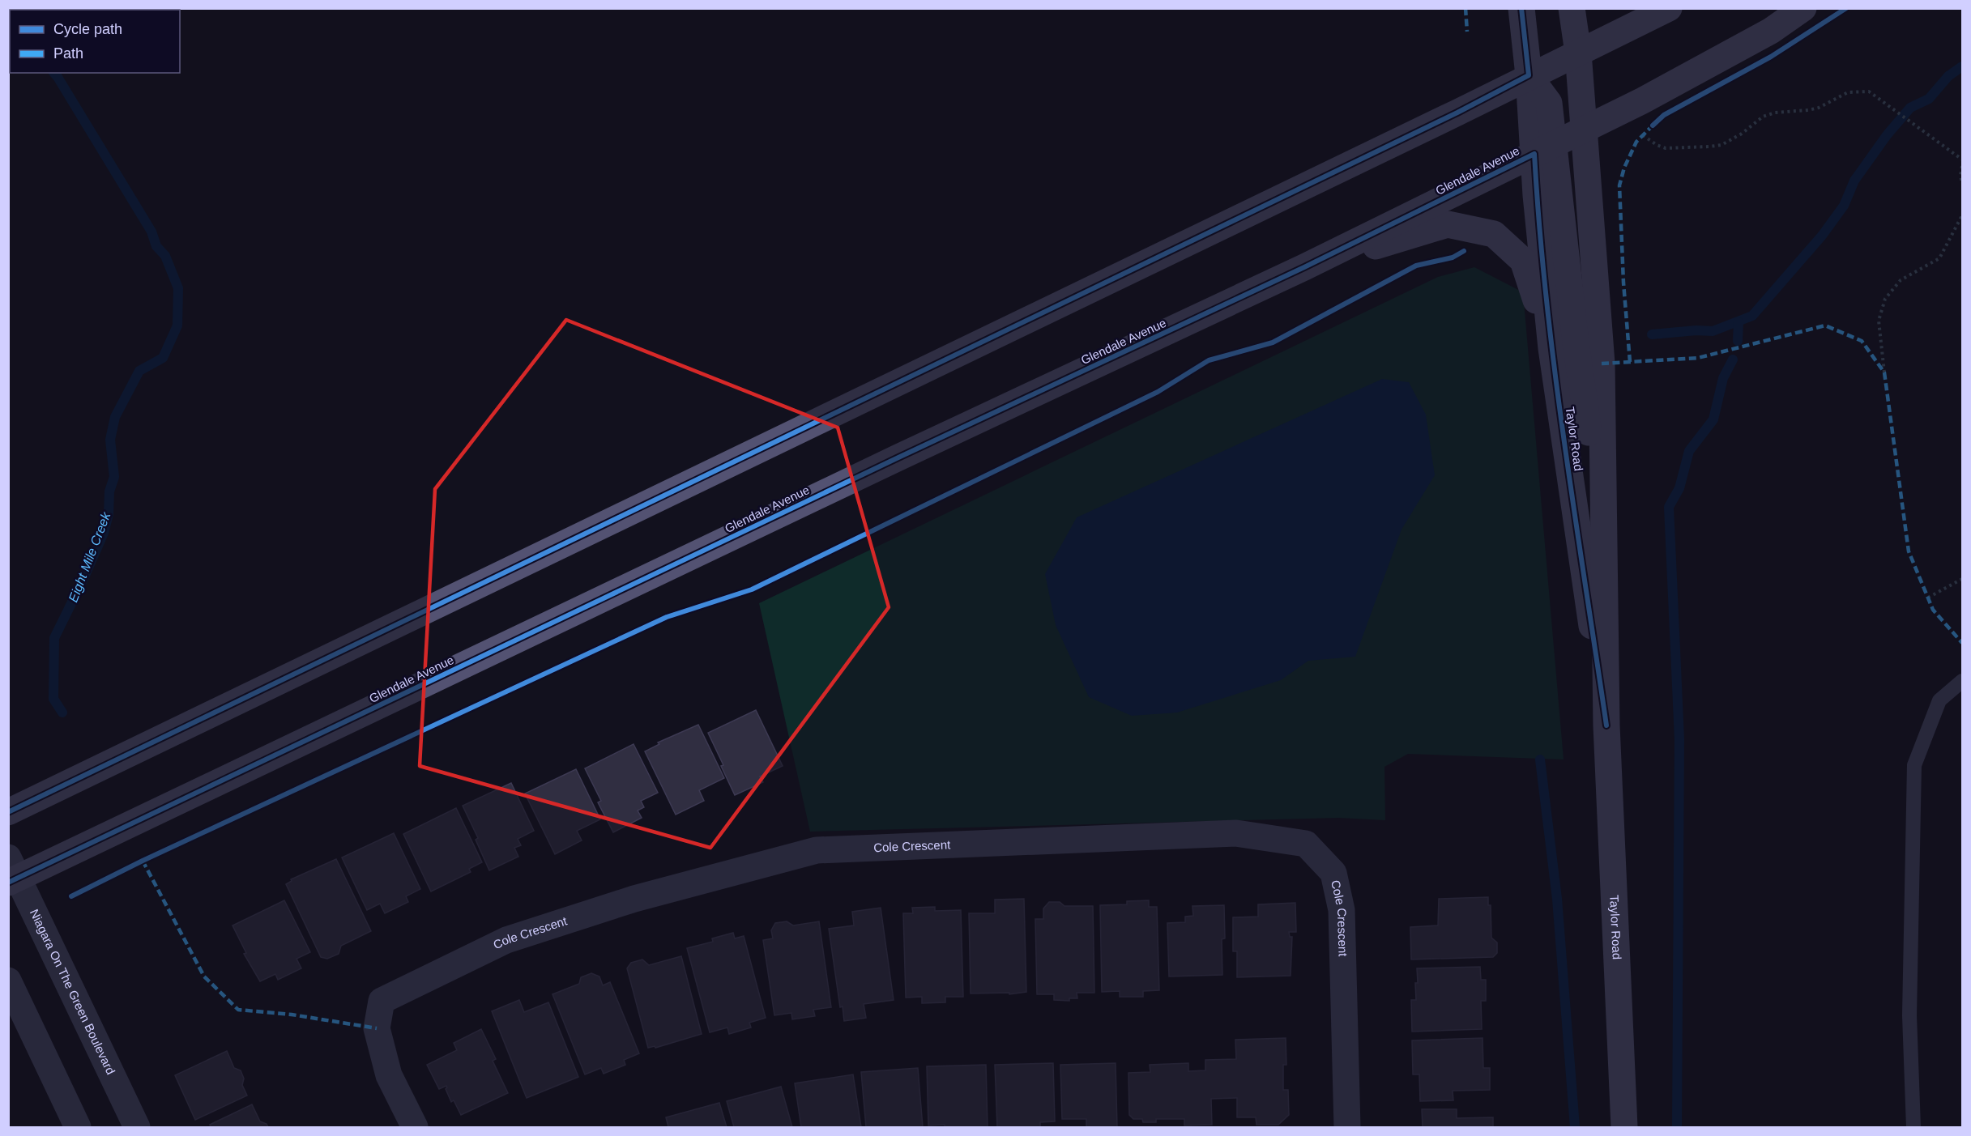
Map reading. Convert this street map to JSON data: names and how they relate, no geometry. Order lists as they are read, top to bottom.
{
  "streets": {
    "main road": ["Glendale Avenue", "Taylor Road"],
    "street": ["Cole Crescent", "Niagara On The Green Boulevard"]
  },
  "crossings": [
    ["Glendale Avenue", "Taylor Road"],
    ["Glendale Avenue", "Niagara On The Green Boulevard"]
  ],
  "water": ["Eight Mile Creek"],
  "legend": ["Cycle path", "Path"]
}
